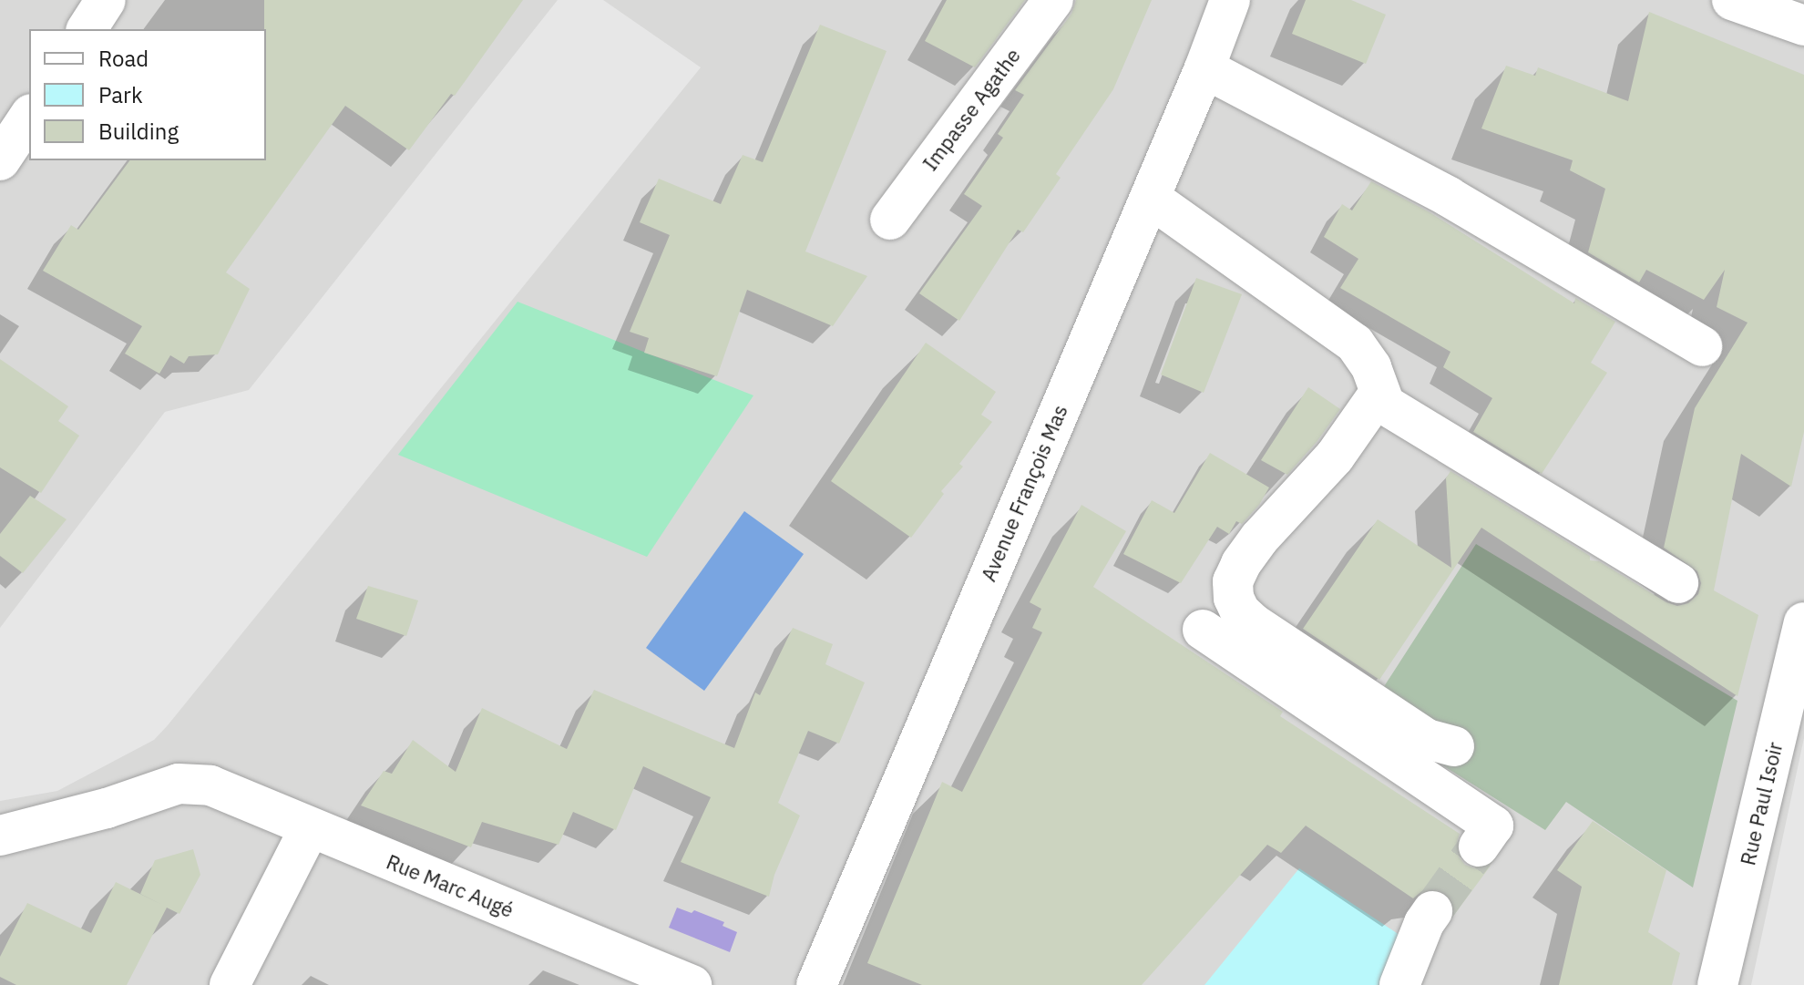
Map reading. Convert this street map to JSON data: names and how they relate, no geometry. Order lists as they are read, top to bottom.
{
  "streets": {
    "street": [
      "Impasse Agathe",
      "Avenue François Mas",
      "Rue Paul Isoir",
      "Rue Marc Augé"
    ]
  },
  "legend": ["Road", "Park", "Building"]
}
